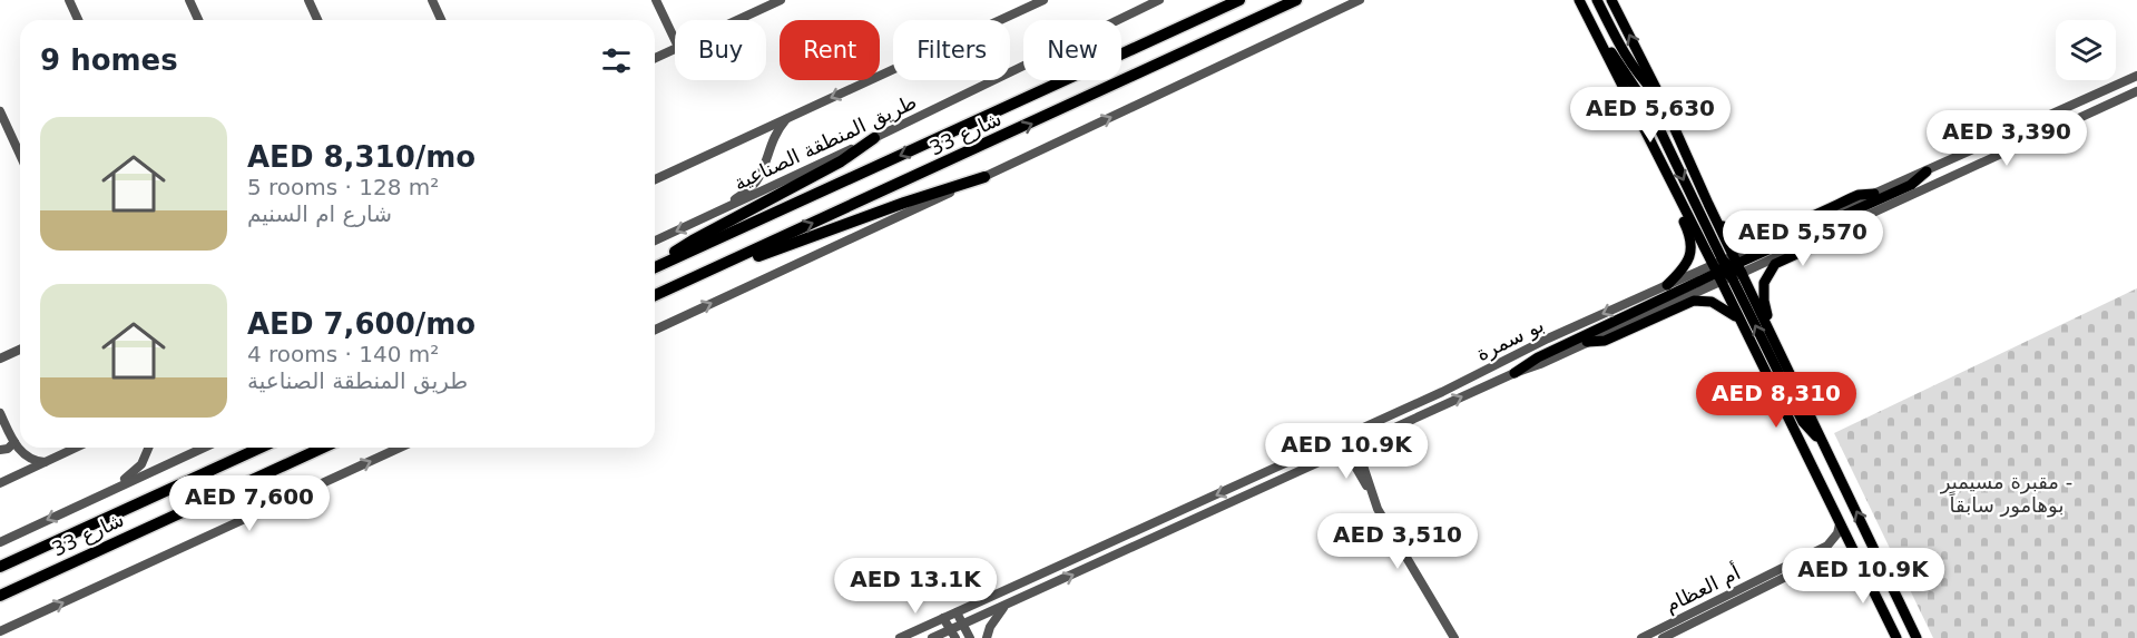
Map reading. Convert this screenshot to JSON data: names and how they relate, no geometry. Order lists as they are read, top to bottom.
{
  "streets": {
    "highway": ["شارع 33"],
    "street": ["طريق المنطقة الصناعية", "بو سمرة", "أم العظام"]
  },
  "parks": ["مقبرة مسيمير - بوهامور سابقاً"],
  "page": {
    "chip": [
      "Buy",
      "Rent",
      "Filters",
      "New"
    ],
    "heading": "9 homes",
    "price": [
      "AED 5,630",
      "AED 3,390",
      "AED 5,570",
      "AED 8,310",
      "AED 10.9K",
      "AED 7,600",
      "AED 3,510",
      "AED 10.9K",
      "AED 13.1K"
    ],
    "list": [
      {
        "name": "AED 8,310/mo",
        "note": "5 rooms · 128 m² · شارع ام السنيم"
      },
      {
        "name": "AED 7,600/mo",
        "note": "4 rooms · 140 m² · طريق المنطقة الصناعية"
      }
    ]
  }
}
